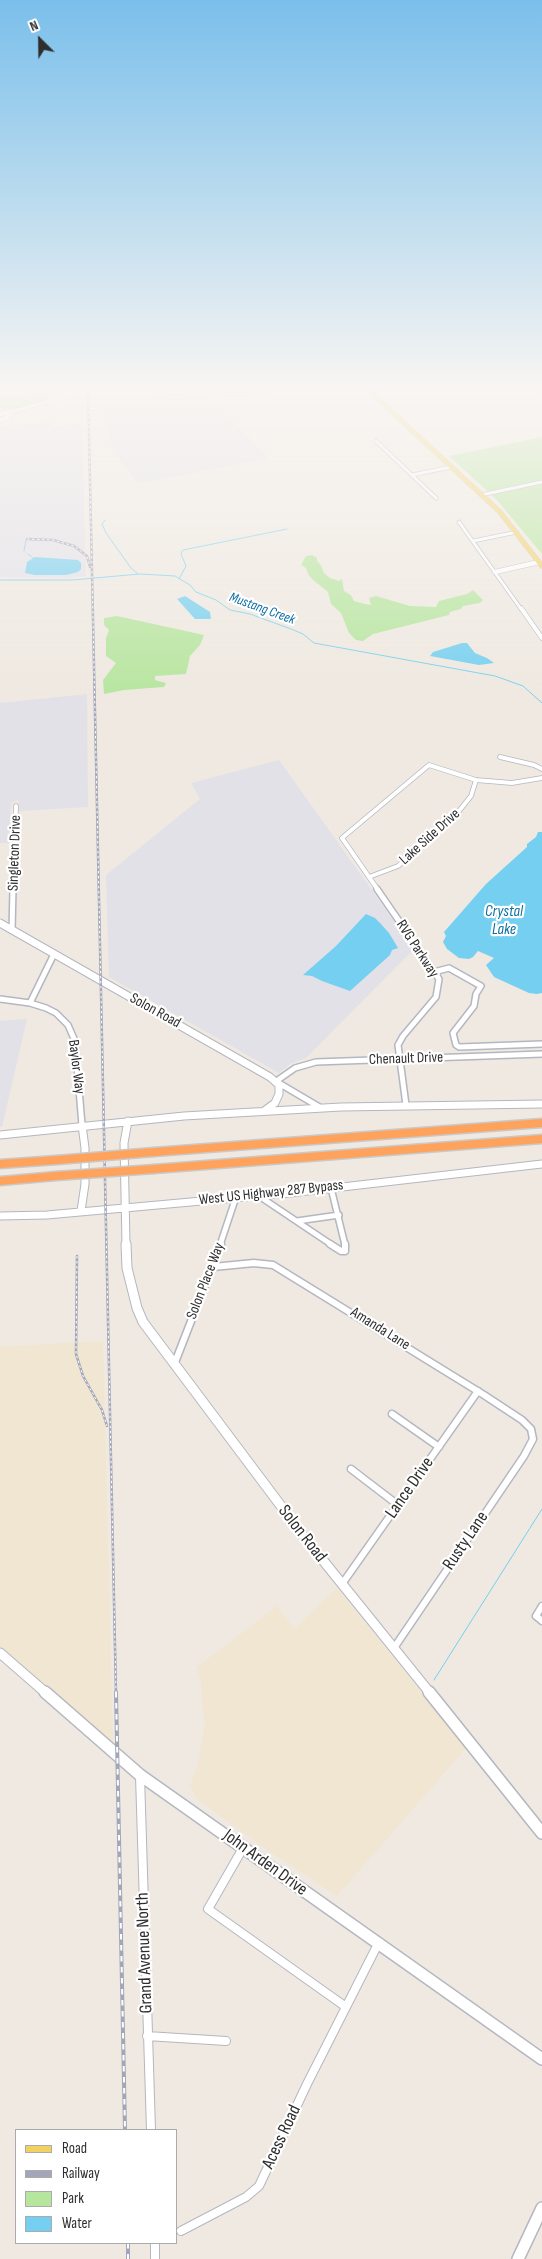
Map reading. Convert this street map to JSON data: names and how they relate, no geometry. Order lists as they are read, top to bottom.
{
  "streets": {
    "main road": ["Solon Road", "West US Highway 287 Bypass", "John Arden Drive"],
    "street": [
      "Lake Side Drive",
      "Singleton Drive",
      "RVG Parkway",
      "Chenault Drive",
      "Baylor Way",
      "Solon Place Way",
      "Amanda Lane",
      "Lance Drive",
      "Rusty Lane",
      "Grand Avenue North",
      "Acess Road"
    ]
  },
  "crossings": [
    ["Lake Side Drive", "RVG Parkway"],
    ["Singleton Drive", "Solon Road"],
    ["RVG Parkway", "Chenault Drive"],
    ["Solon Road", "Chenault Drive"],
    ["Solon Road", "West US Highway 287 Bypass"],
    ["Solon Road", "Solon Place Way"],
    ["Solon Road", "Lance Drive"],
    ["Solon Road", "Rusty Lane"],
    ["West US Highway 287 Bypass", "Solon Place Way"],
    ["Solon Place Way", "Amanda Lane"],
    ["Amanda Lane", "Lance Drive"],
    ["Amanda Lane", "Rusty Lane"],
    ["John Arden Drive", "Grand Avenue North"],
    ["John Arden Drive", "Acess Road"]
  ],
  "water": ["Mustang Creek", "Crystal Lake"],
  "legend": [
    "Road",
    "Railway",
    "Park",
    "Water"
  ],
  "north": "top left"
}
